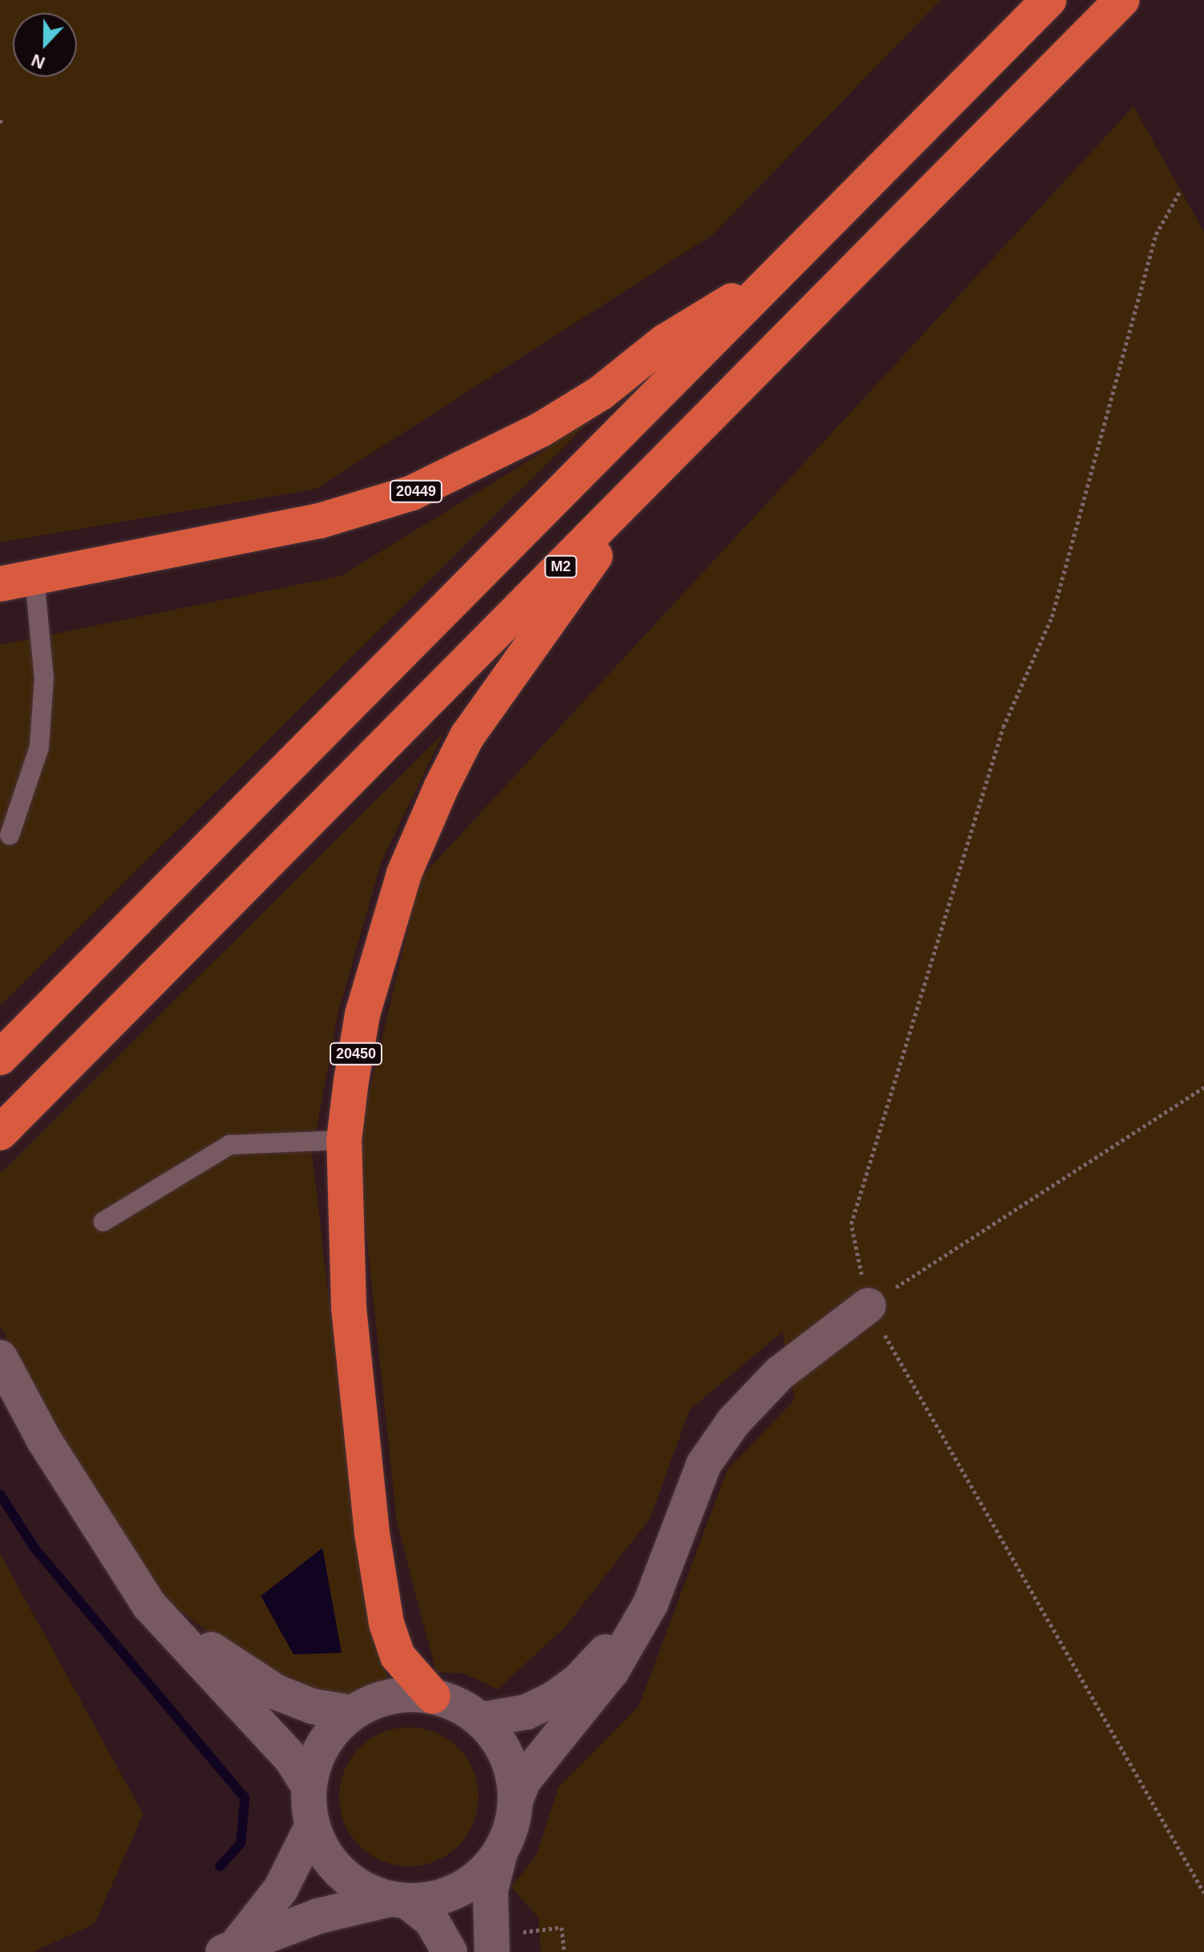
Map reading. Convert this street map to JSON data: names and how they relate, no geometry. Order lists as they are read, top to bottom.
{
  "streets": {
    "highway": ["20449", "M2", "20450"]
  },
  "crossings": [
    ["M2", "20450"]
  ],
  "north": "bottom"
}
